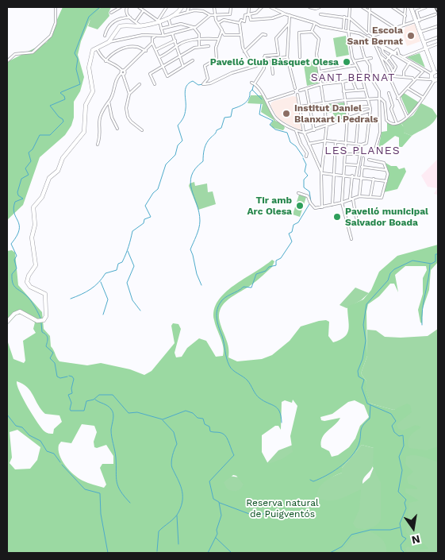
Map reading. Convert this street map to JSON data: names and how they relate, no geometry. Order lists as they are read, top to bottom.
{
  "districts": ["SANT BERNAT", "LES PLANES"],
  "parks": ["Reserva natural de Puigventós"],
  "places": [
    "Escola Sant Bernat",
    "Pavelló Club Bàsquet Olesa",
    "Institut Daniel Blanxart i Pedrals",
    "Tir amb Arc Olesa",
    "Pavelló municipal Salvador Boada"
  ],
  "north": "bottom"
}
